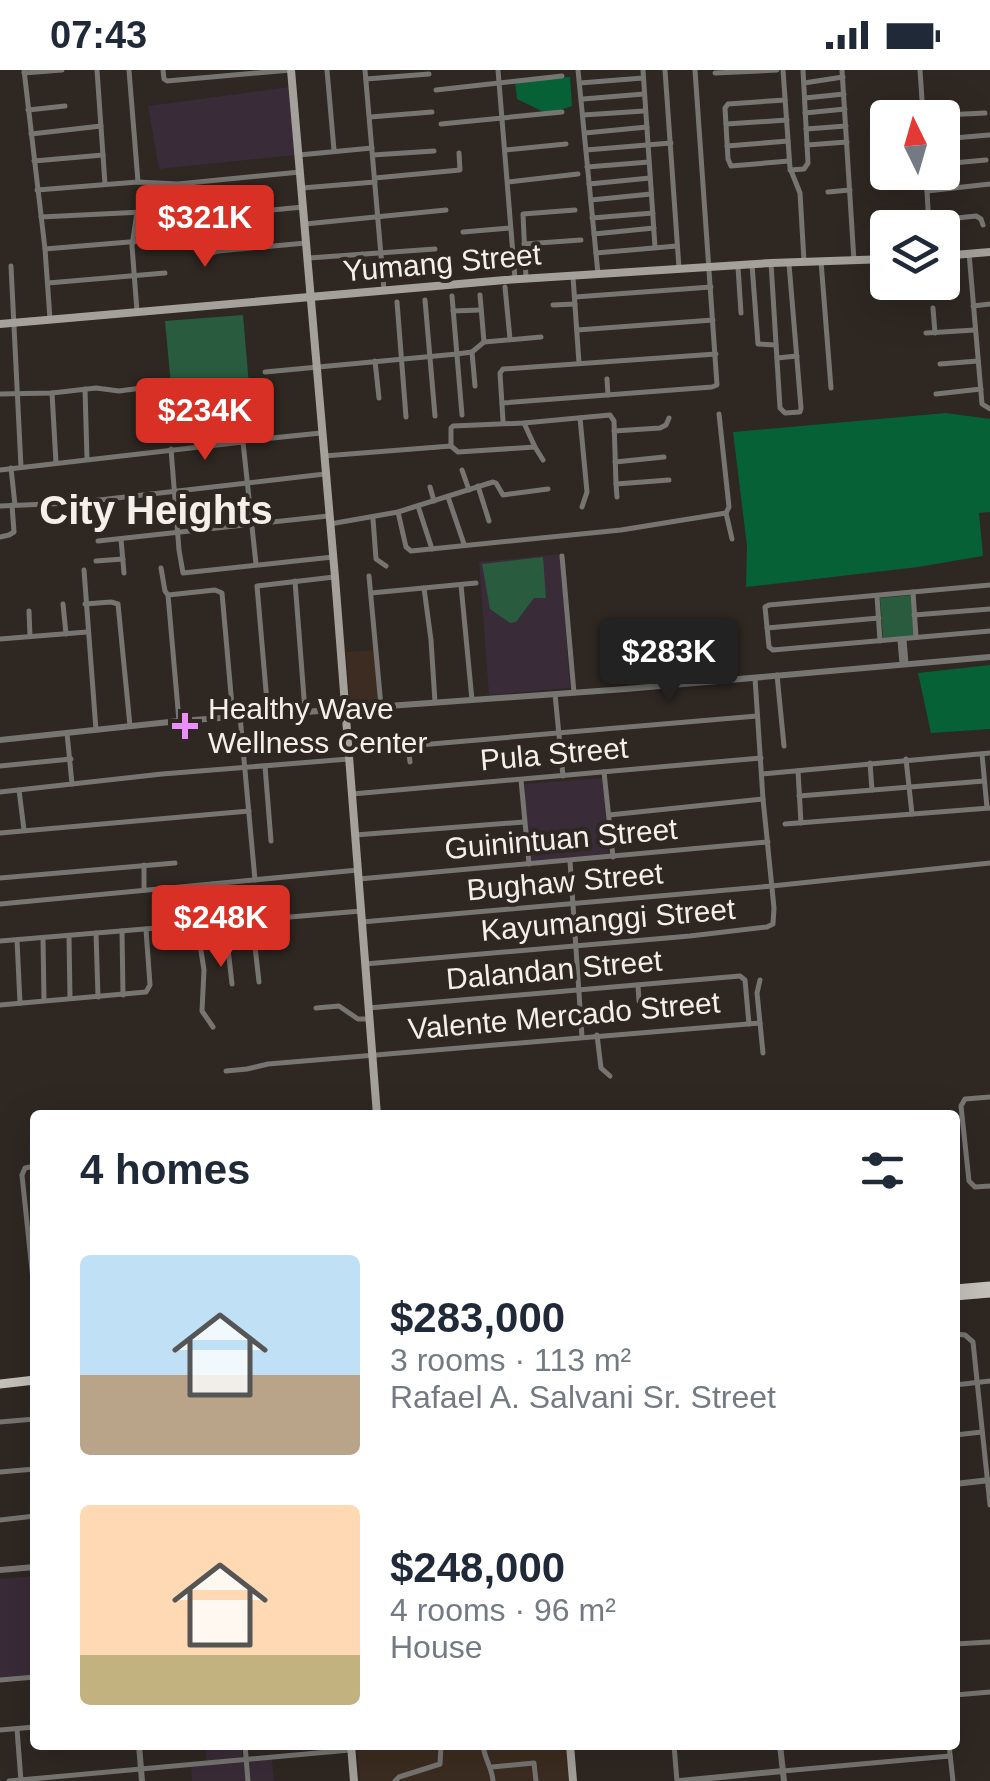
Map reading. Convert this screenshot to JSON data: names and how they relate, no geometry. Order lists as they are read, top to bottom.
{
  "streets": {
    "main road": ["Yumang Street"],
    "street": [
      "Pula Street",
      "Guinintuan Street",
      "Bughaw Street",
      "Kayumanggi Street",
      "Dalandan Street",
      "Valente Mercado Street"
    ]
  },
  "crossings": [
    ["Pula Street", "Kayumanggi Street"],
    ["Guinintuan Street", "Kayumanggi Street"],
    ["Bughaw Street", "Kayumanggi Street"],
    ["Dalandan Street", "Valente Mercado Street"]
  ],
  "districts": ["City Heights"],
  "places": {
    "health": ["Healthy Wave Wellness Center"]
  },
  "north": "top",
  "page": {
    "status": "07:43",
    "price": [
      "$321K",
      "$234K",
      "$283K",
      "$248K"
    ],
    "heading": "4 homes",
    "list": [
      {
        "name": "$283,000",
        "note": "3 rooms · 113 m² · Rafael A. Salvani Sr. Street"
      },
      {
        "name": "$248,000",
        "note": "4 rooms · 96 m² · House"
      }
    ]
  }
}
